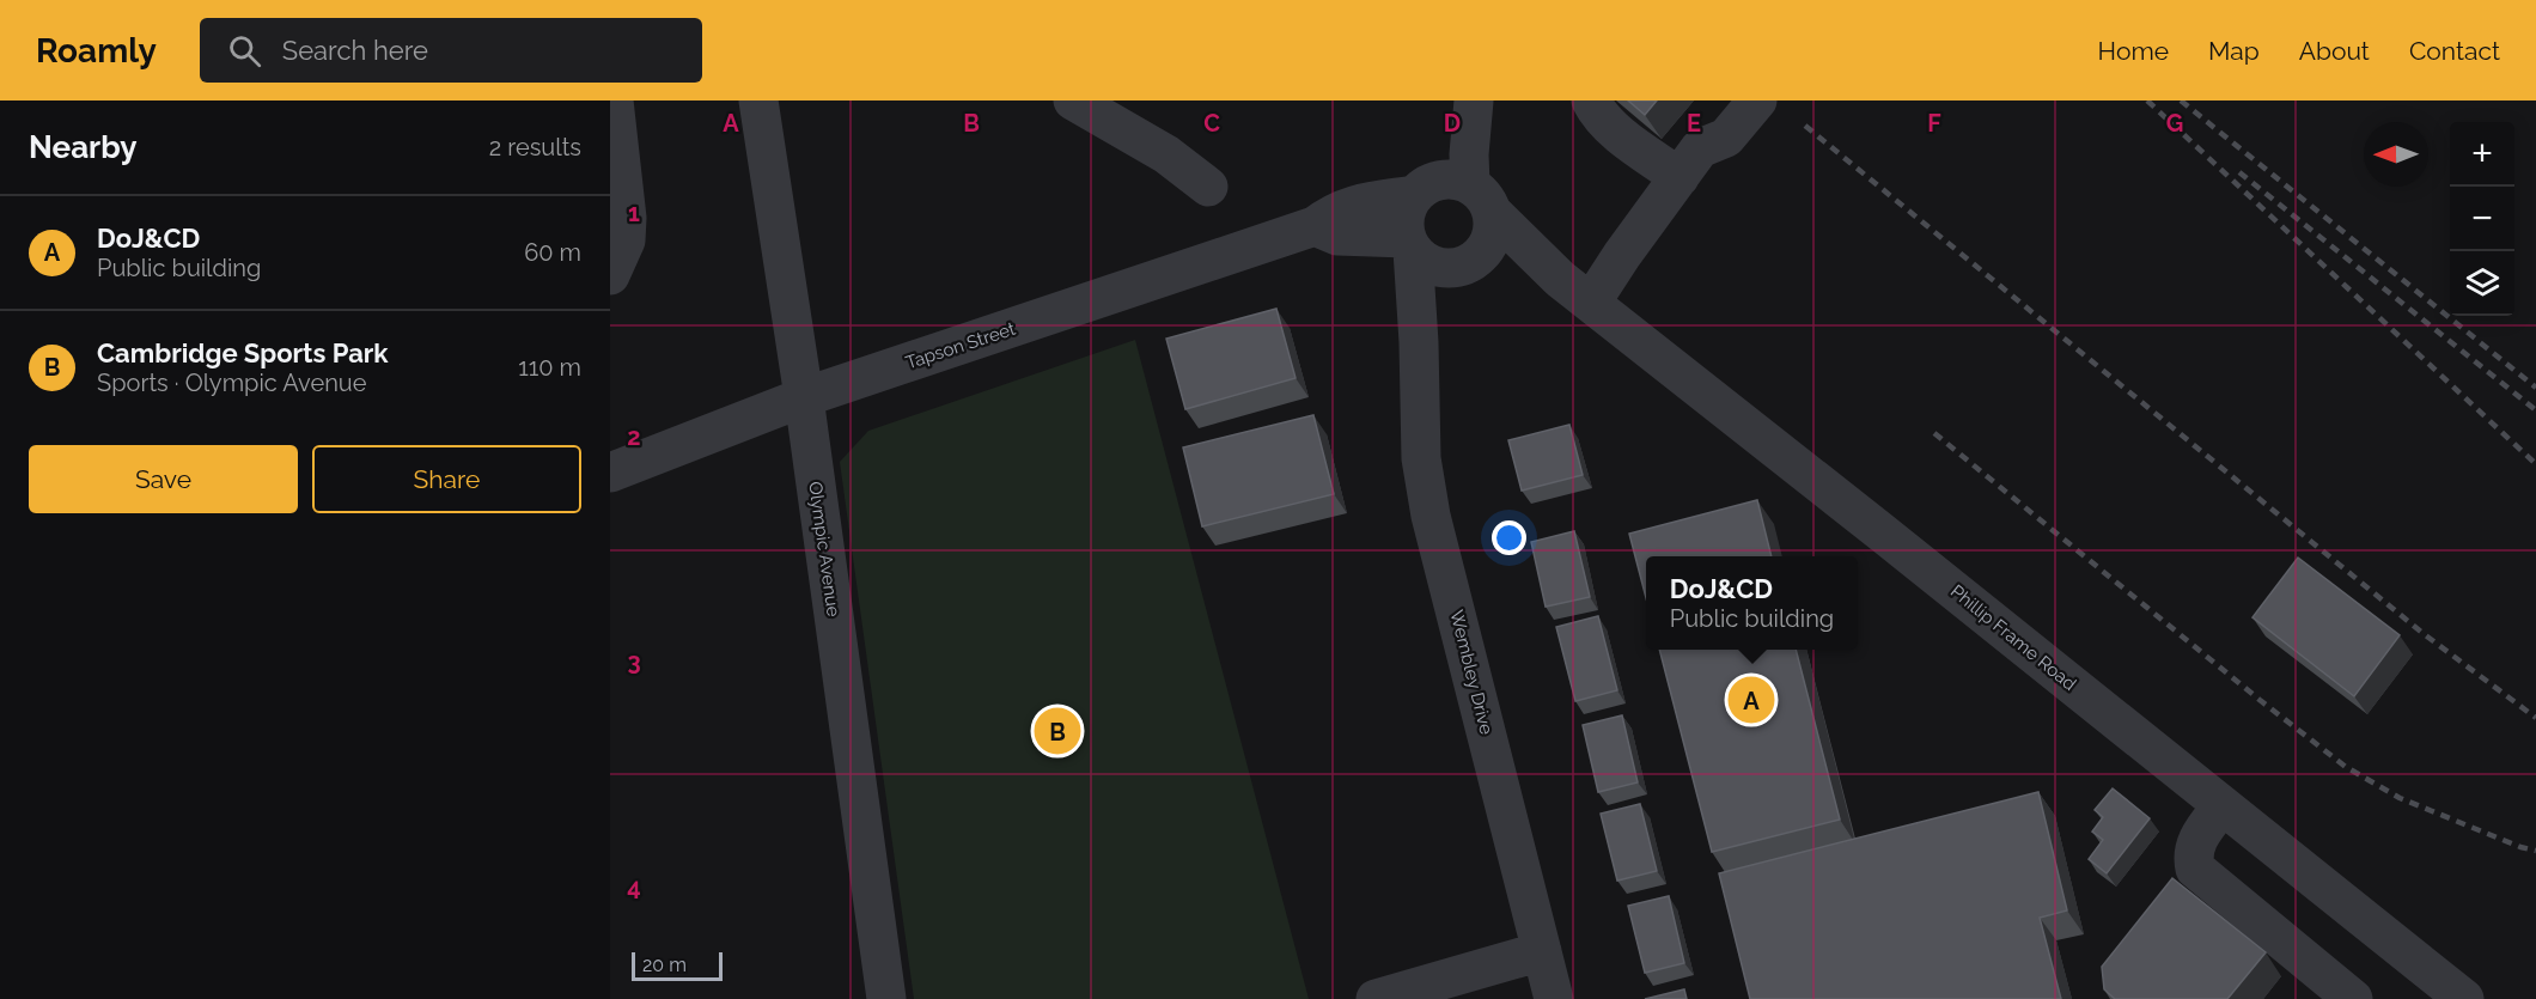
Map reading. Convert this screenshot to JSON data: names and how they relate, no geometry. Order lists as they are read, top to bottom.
{
  "streets": {
    "street": [
      "Tapson Street",
      "Olympic Avenue",
      "Phillip Frame Road",
      "Wembley Drive"
    ]
  },
  "crossings": [
    ["Tapson Street", "Olympic Avenue"],
    ["Tapson Street", "Phillip Frame Road"],
    ["Tapson Street", "Wembley Drive"],
    ["Phillip Frame Road", "Wembley Drive"]
  ],
  "scale_bar": "20 m",
  "north": "left",
  "page": {
    "header": "Roamly",
    "search": "Search here",
    "nav": [
      "Home",
      "Map",
      "About",
      "Contact"
    ],
    "heading": ["Nearby", "2 results"],
    "map_buttons": ["+", "−"],
    "list": [
      {
        "mark": "A",
        "name": "DoJ&CD",
        "note": "Public building",
        "value": "60 m"
      },
      {
        "mark": "B",
        "name": "Cambridge Sports Park",
        "note": "Sports · Olympic Avenue",
        "value": "110 m"
      }
    ],
    "buttons": ["Save", "Share"],
    "popup": ["DoJ&CD", "Public building"],
    "pins": ["A", "B"],
    "scale": "20 m"
  },
  "grid": {
    "columns": [
      "A",
      "B",
      "C",
      "D",
      "E",
      "F",
      "G"
    ],
    "rows": [
      "1",
      "2",
      "3",
      "4"
    ]
  }
}
